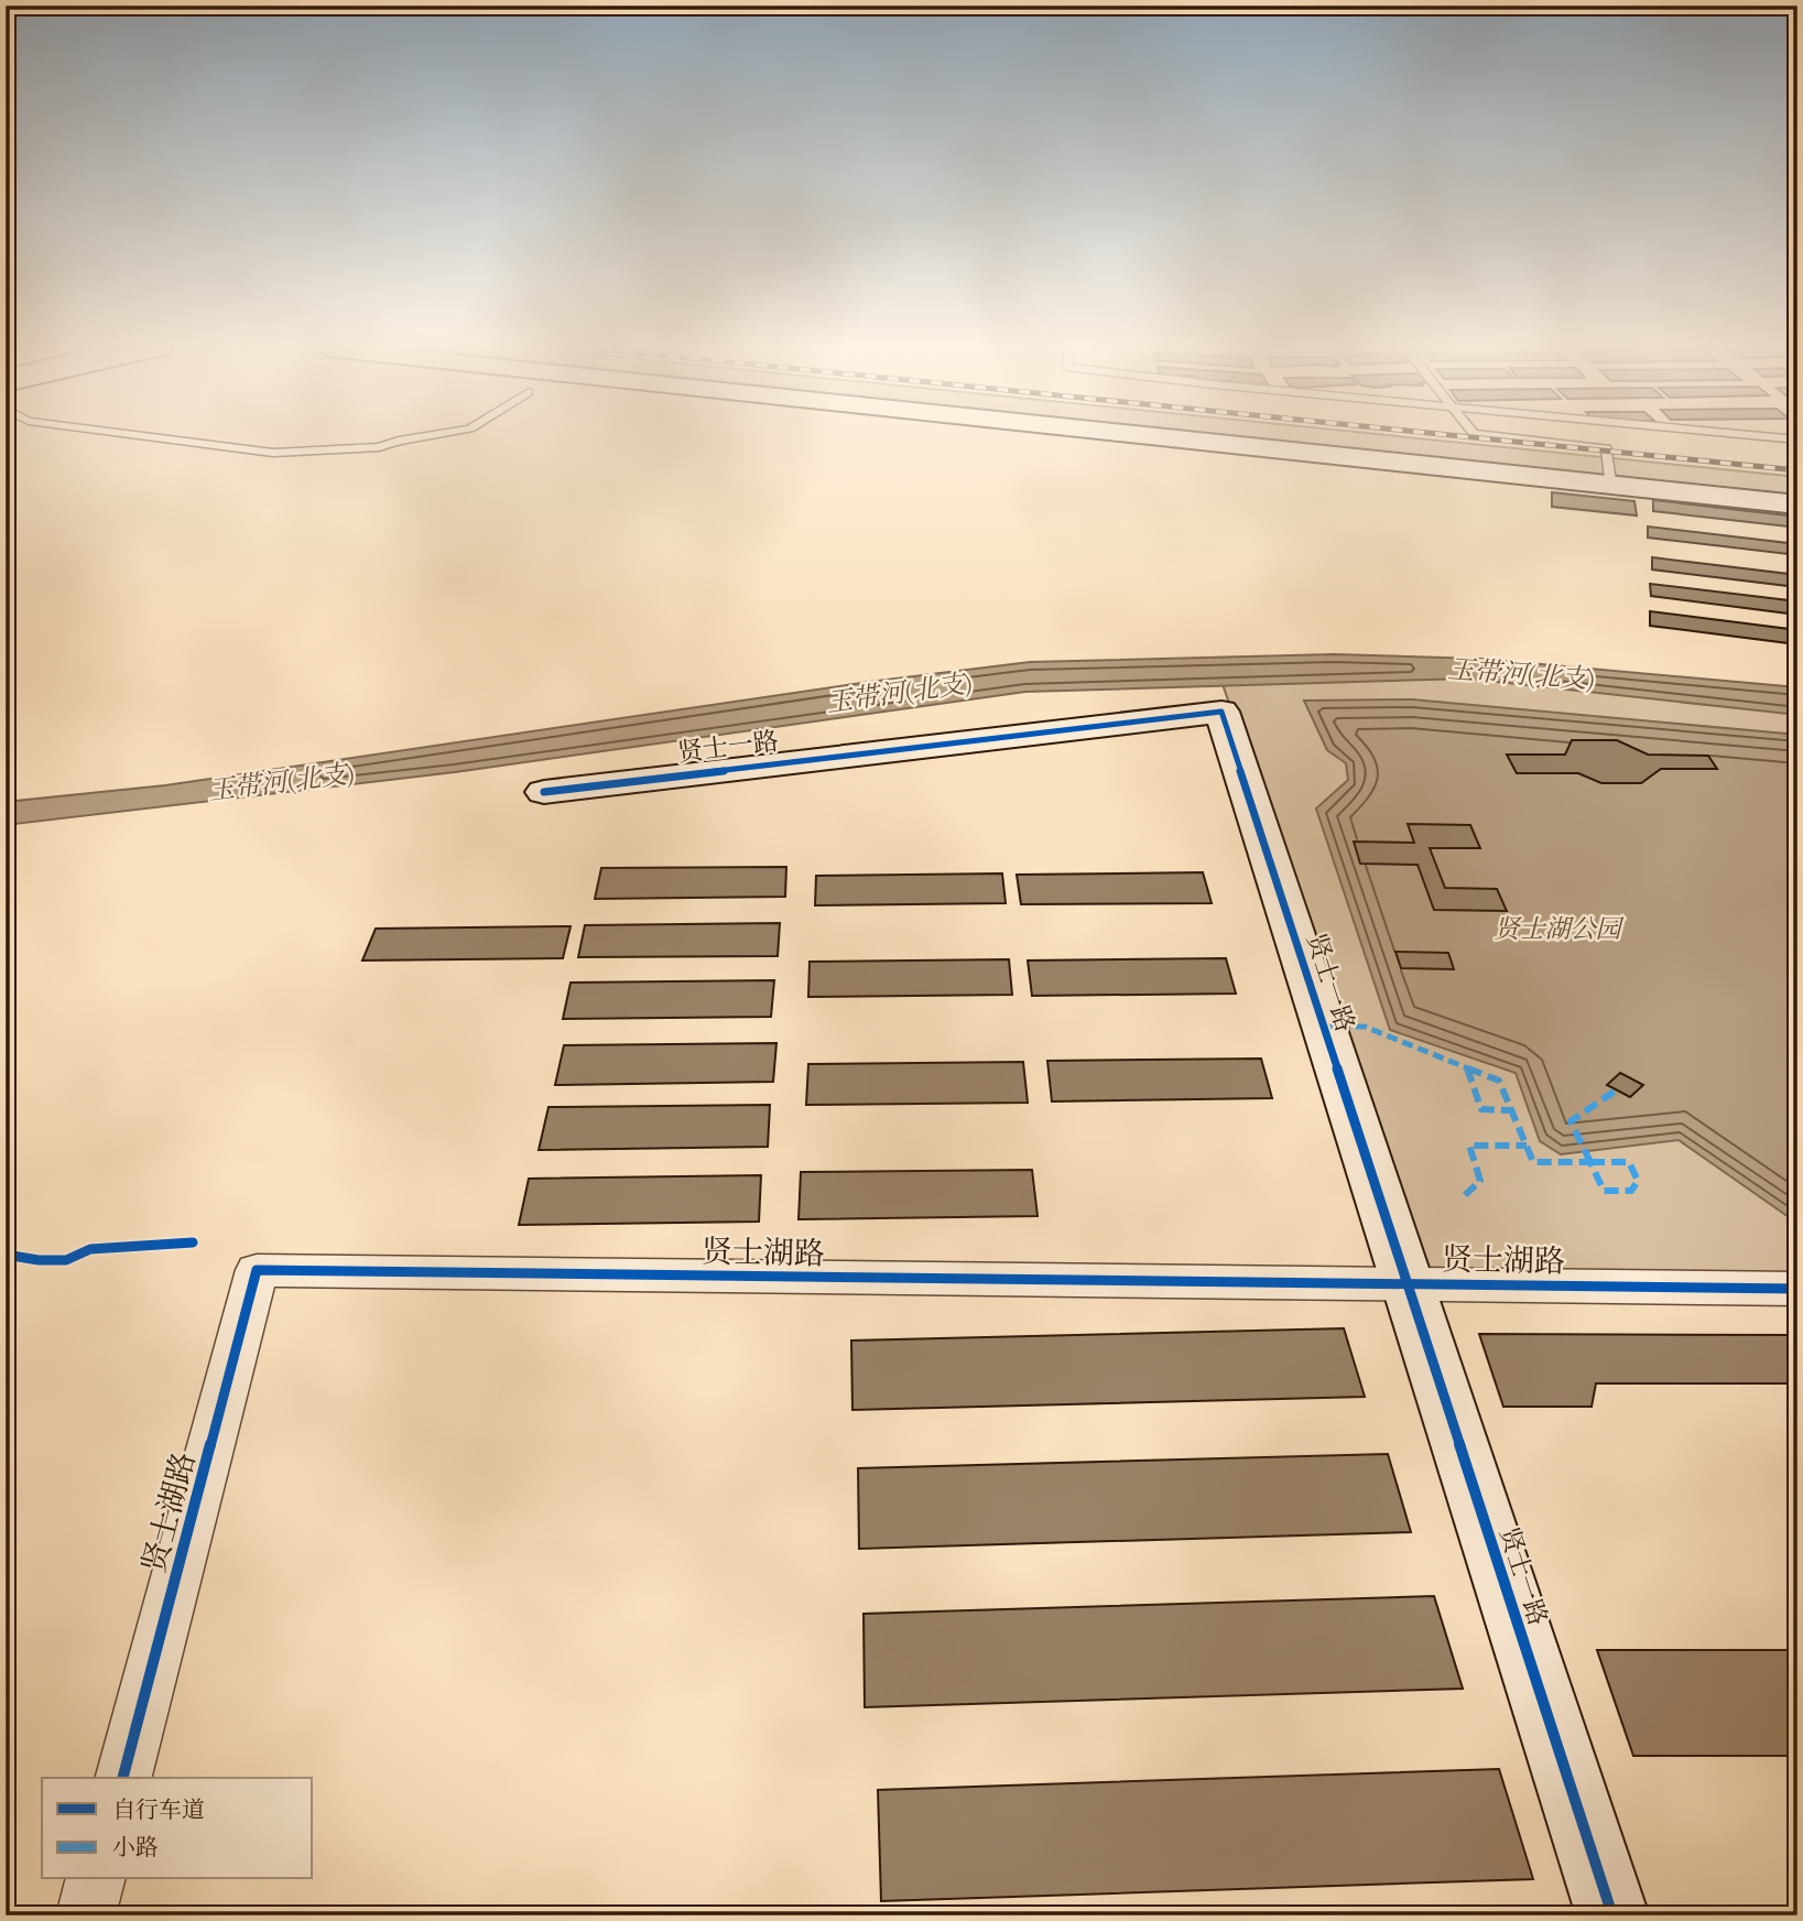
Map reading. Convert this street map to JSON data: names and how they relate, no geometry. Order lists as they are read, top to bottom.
{
  "streets": {
    "main road": ["贤士一路"],
    "street": ["贤士湖路"]
  },
  "crossings": [
    ["贤士一路", "贤士湖路"]
  ],
  "water": ["玉带河(北支)"],
  "parks": ["贤士湖公园"],
  "legend": ["自行车道", "小路"]
}
